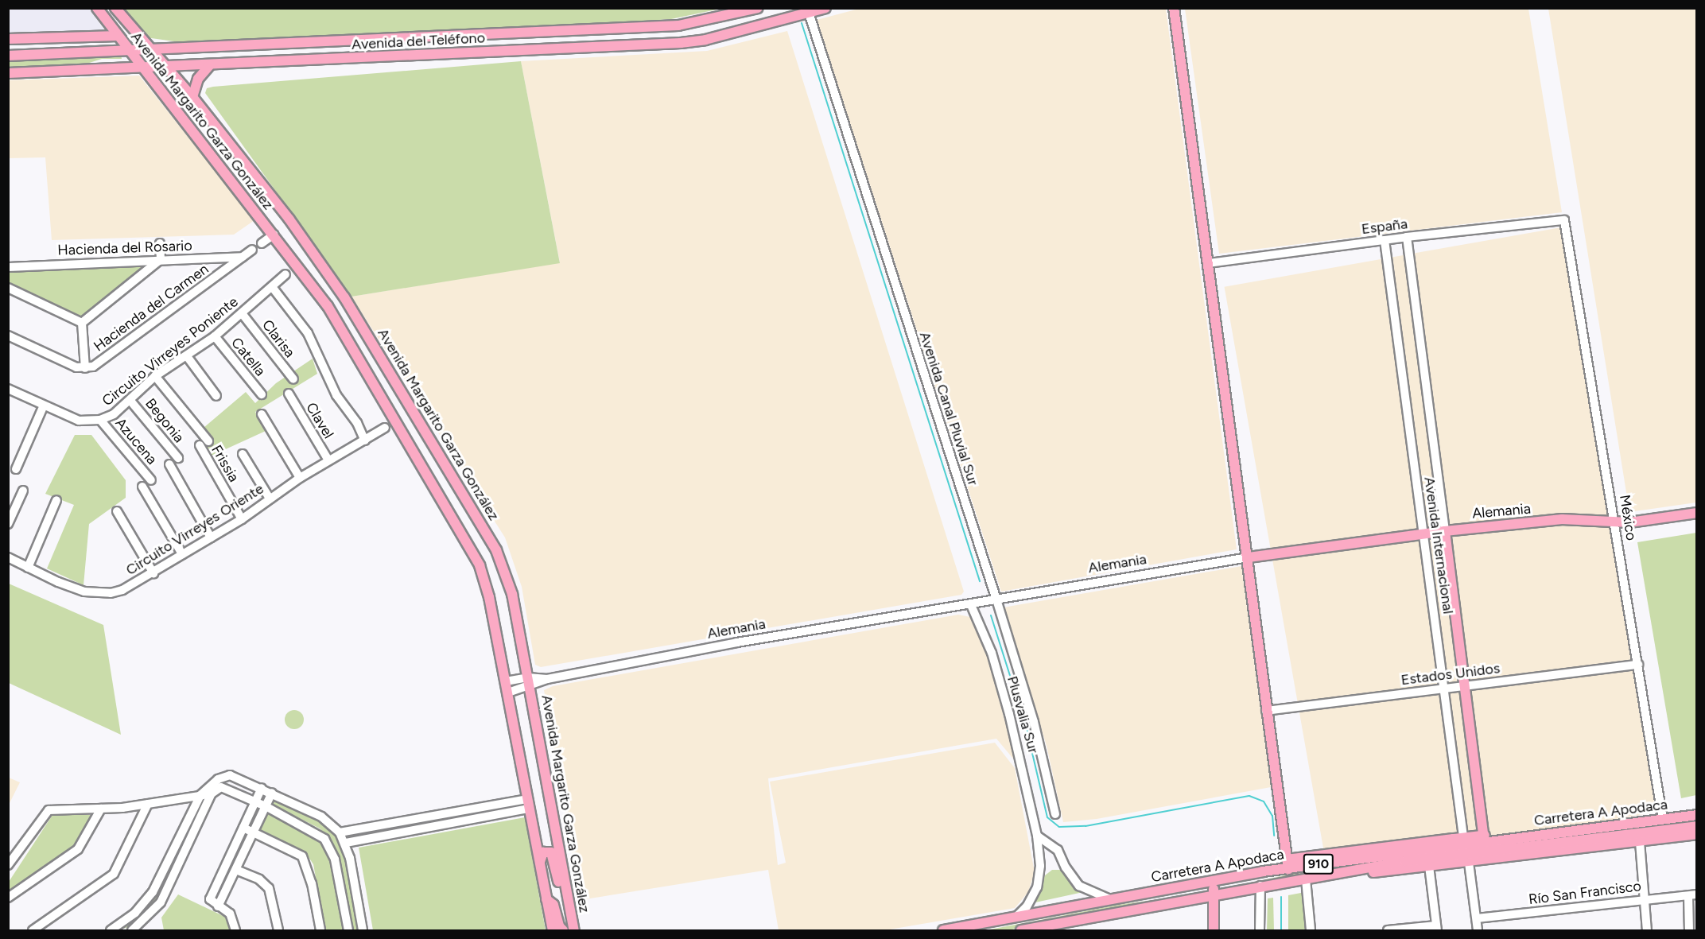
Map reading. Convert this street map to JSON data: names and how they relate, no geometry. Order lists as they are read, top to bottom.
{
  "streets": {
    "main road": [
      "Avenida del Teléfono",
      "Avenida Margarito Garza González",
      "Alemania",
      "Avenida Internacional",
      "Carretera A Apodaca",
      "910"
    ],
    "street": [
      "España",
      "Hacienda del Rosario",
      "Hacienda del Carmen",
      "Clarisa",
      "Circuito Virreyes Poniente",
      "Catella",
      "Avenida Canal Pluvial Sur",
      "Begonia",
      "Clavel",
      "Azucena",
      "Frissia",
      "México",
      "Circuito Virreyes Oriente",
      "Estados Unidos",
      "Plusvalia Sur",
      "Río San Francisco"
    ]
  },
  "crossings": [
    ["Avenida del Teléfono", "Avenida Margarito Garza González"],
    ["Avenida del Teléfono", "Avenida Canal Pluvial Sur"],
    ["Avenida Margarito Garza González", "Alemania"],
    ["España", "México"],
    ["España", "Avenida Internacional"],
    ["Hacienda del Rosario", "Hacienda del Carmen"],
    ["Clarisa", "Circuito Virreyes Poniente"],
    ["Circuito Virreyes Poniente", "Catella"],
    ["Circuito Virreyes Poniente", "Begonia"],
    ["Circuito Virreyes Poniente", "Azucena"],
    ["Avenida Canal Pluvial Sur", "Alemania"],
    ["Clavel", "Circuito Virreyes Oriente"],
    ["Frissia", "Circuito Virreyes Oriente"],
    ["Alemania", "México"],
    ["Alemania", "Avenida Internacional"],
    ["Alemania", "Plusvalia Sur"],
    ["México", "Estados Unidos"],
    ["México", "Carretera A Apodaca"],
    ["Avenida Internacional", "Estados Unidos"],
    ["Avenida Internacional", "Carretera A Apodaca"],
    ["Avenida Internacional", "Río San Francisco"],
    ["Plusvalia Sur", "Carretera A Apodaca"]
  ]
}
